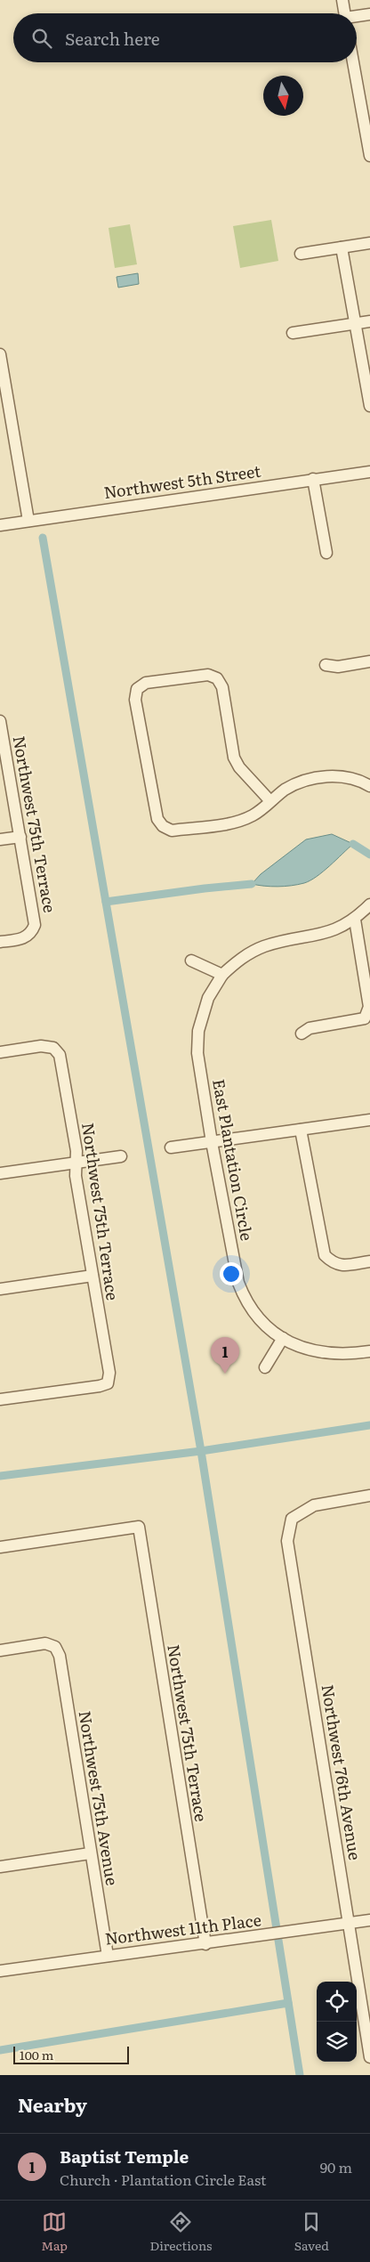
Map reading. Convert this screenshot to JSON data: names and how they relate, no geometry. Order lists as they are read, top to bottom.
{
  "streets": {
    "street": [
      "Northwest 5th Street",
      "Northwest 75th Terrace",
      "East Plantation Circle",
      "Northwest 76th Avenue",
      "Northwest 75th Avenue",
      "Northwest 11th Place"
    ]
  },
  "crossings": [
    ["Northwest 75th Terrace", "Northwest 11th Place"],
    ["Northwest 76th Avenue", "Northwest 11th Place"],
    ["Northwest 75th Avenue", "Northwest 11th Place"]
  ],
  "scale_bar": "100 m",
  "north": "bottom",
  "page": {
    "search": "Search here",
    "pins": "1",
    "scale": "100 m",
    "heading": "Nearby",
    "list": [
      {
        "mark": "1",
        "name": "Baptist Temple",
        "note": "Church · Plantation Circle East",
        "value": "90 m"
      }
    ],
    "nav": ["Map", "Directions", "Saved"]
  }
}
